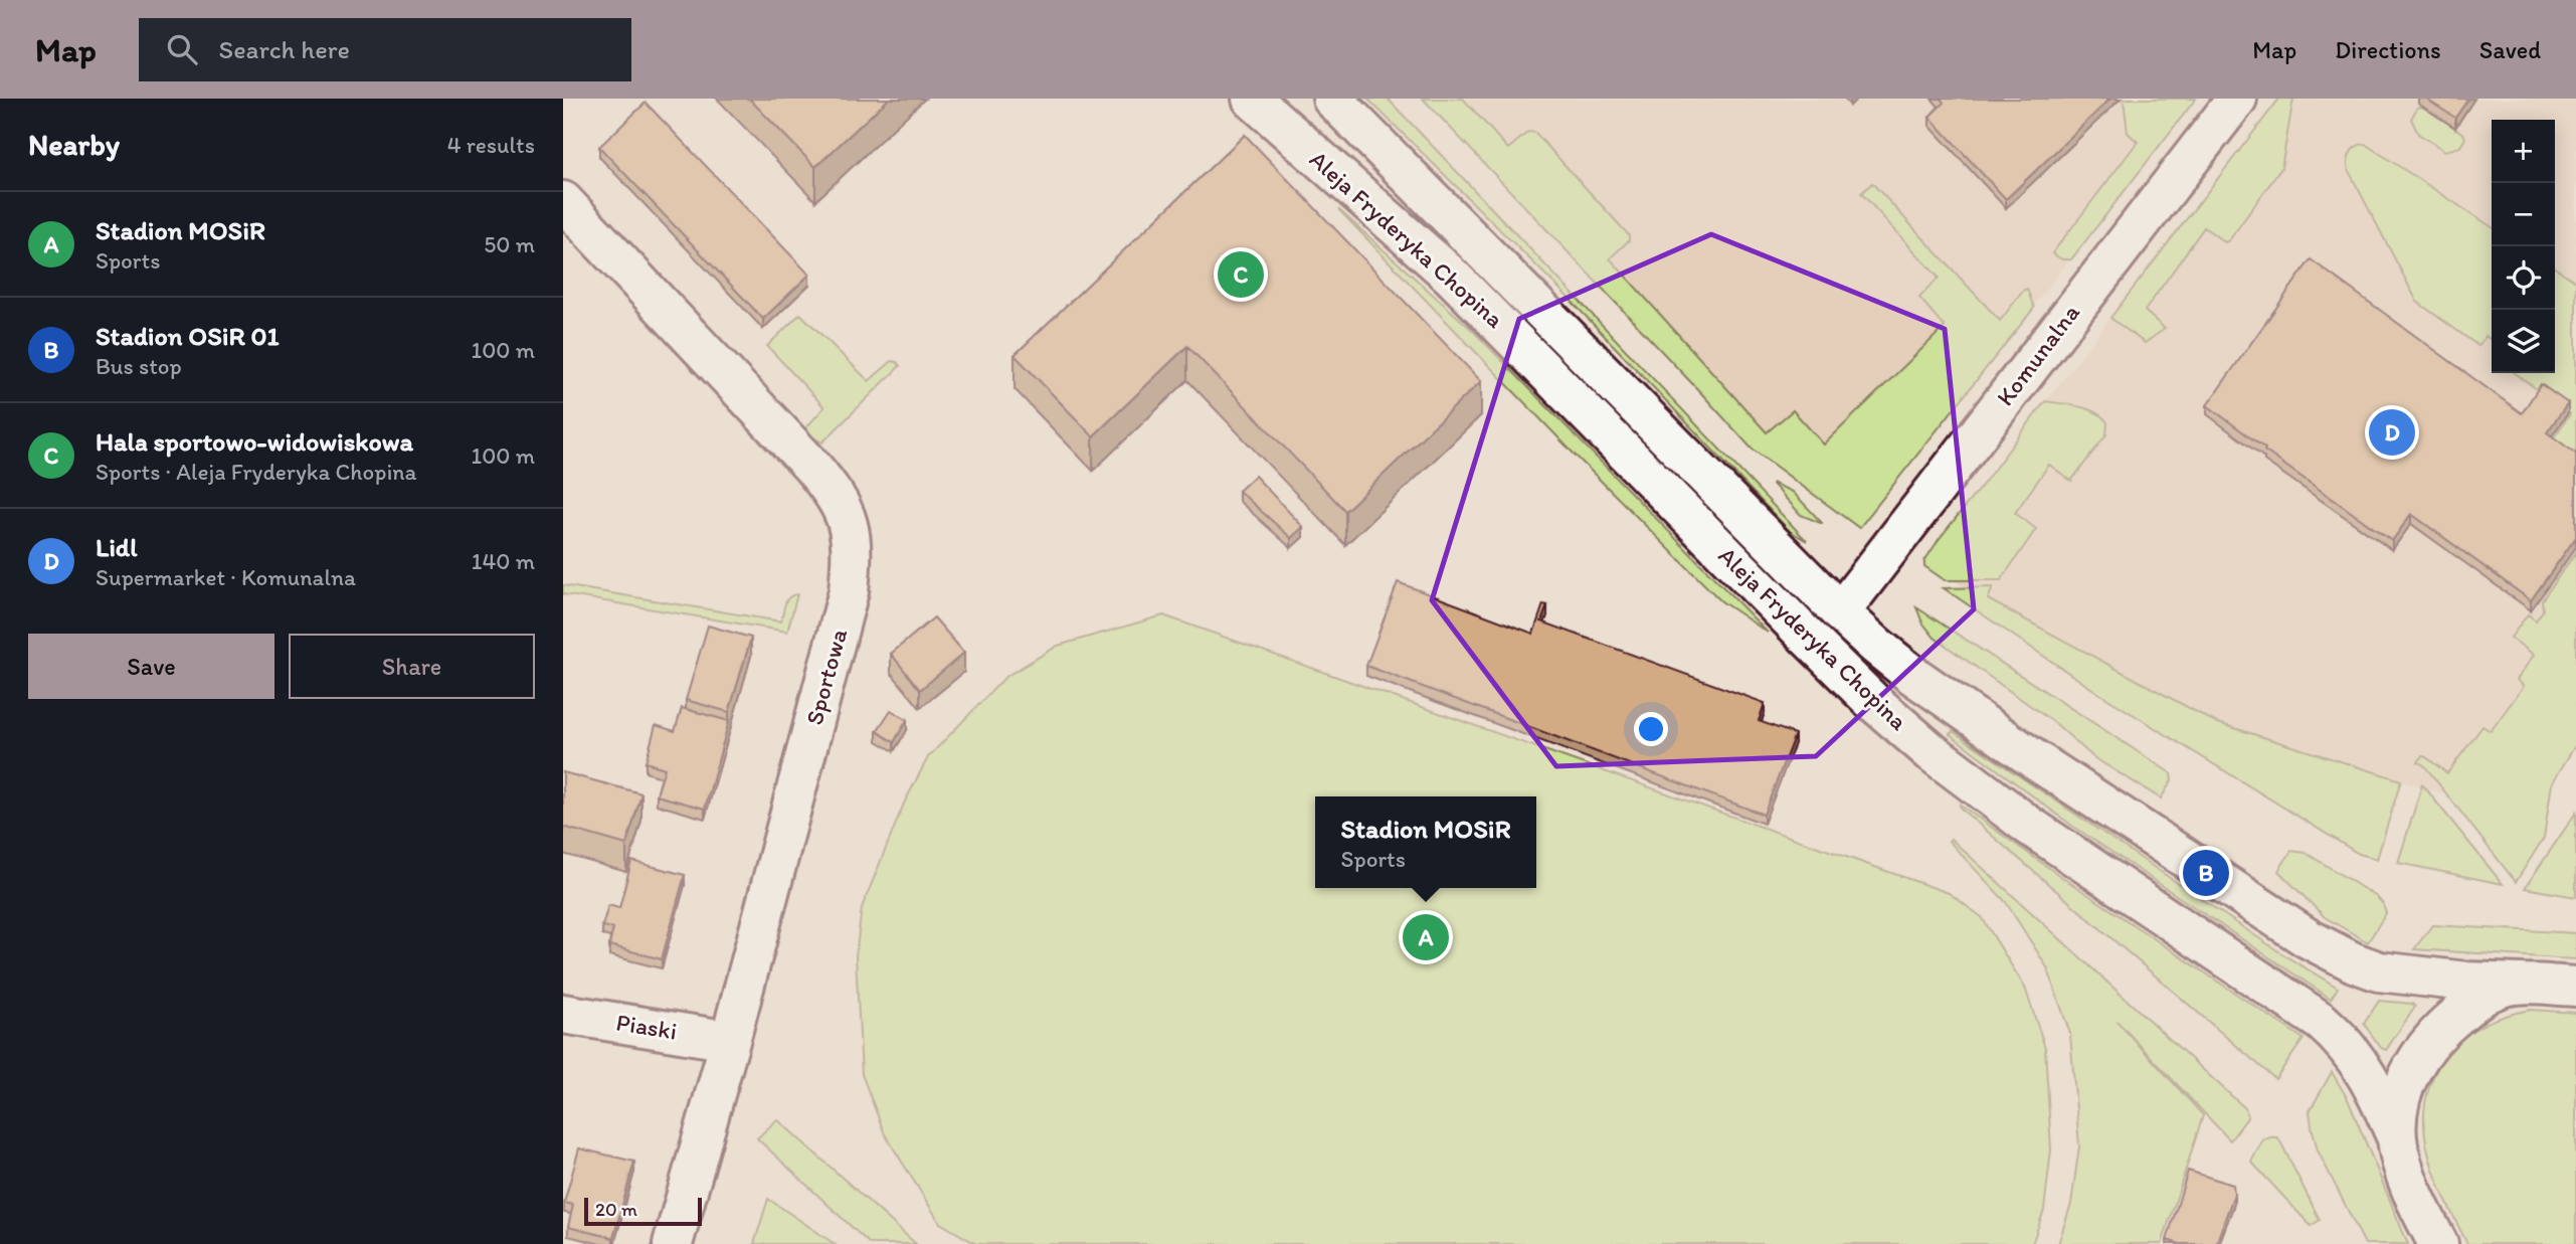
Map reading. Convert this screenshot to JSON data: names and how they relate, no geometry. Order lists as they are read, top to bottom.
{
  "streets": {
    "main road": [
      "Aleja Fryderyka Chopina",
      "Komunalna",
      "Sportowa",
      "Piaski"
    ]
  },
  "crossings": [
    ["Aleja Fryderyka Chopina", "Komunalna"],
    ["Sportowa", "Piaski"]
  ],
  "scale_bar": "20 m",
  "page": {
    "header": "Map",
    "search": "Search here",
    "nav": ["Map", "Directions", "Saved"],
    "heading": ["Nearby", "4 results"],
    "map_buttons": ["+", "−"],
    "list": [
      {
        "mark": "A",
        "name": "Stadion MOSiR",
        "note": "Sports",
        "value": "50 m"
      },
      {
        "mark": "B",
        "name": "Stadion OSiR 01",
        "note": "Bus stop",
        "value": "100 m"
      },
      {
        "mark": "C",
        "name": "Hala sportowo-widowiskowa",
        "note": "Sports · Aleja Fryderyka Chopina",
        "value": "100 m"
      },
      {
        "mark": "D",
        "name": "Lidl",
        "note": "Supermarket · Komunalna",
        "value": "140 m"
      }
    ],
    "pins": [
      "C",
      "D",
      "B",
      "A"
    ],
    "buttons": ["Save", "Share"],
    "popup": ["Stadion MOSiR", "Sports"],
    "scale": "20 m"
  }
}
